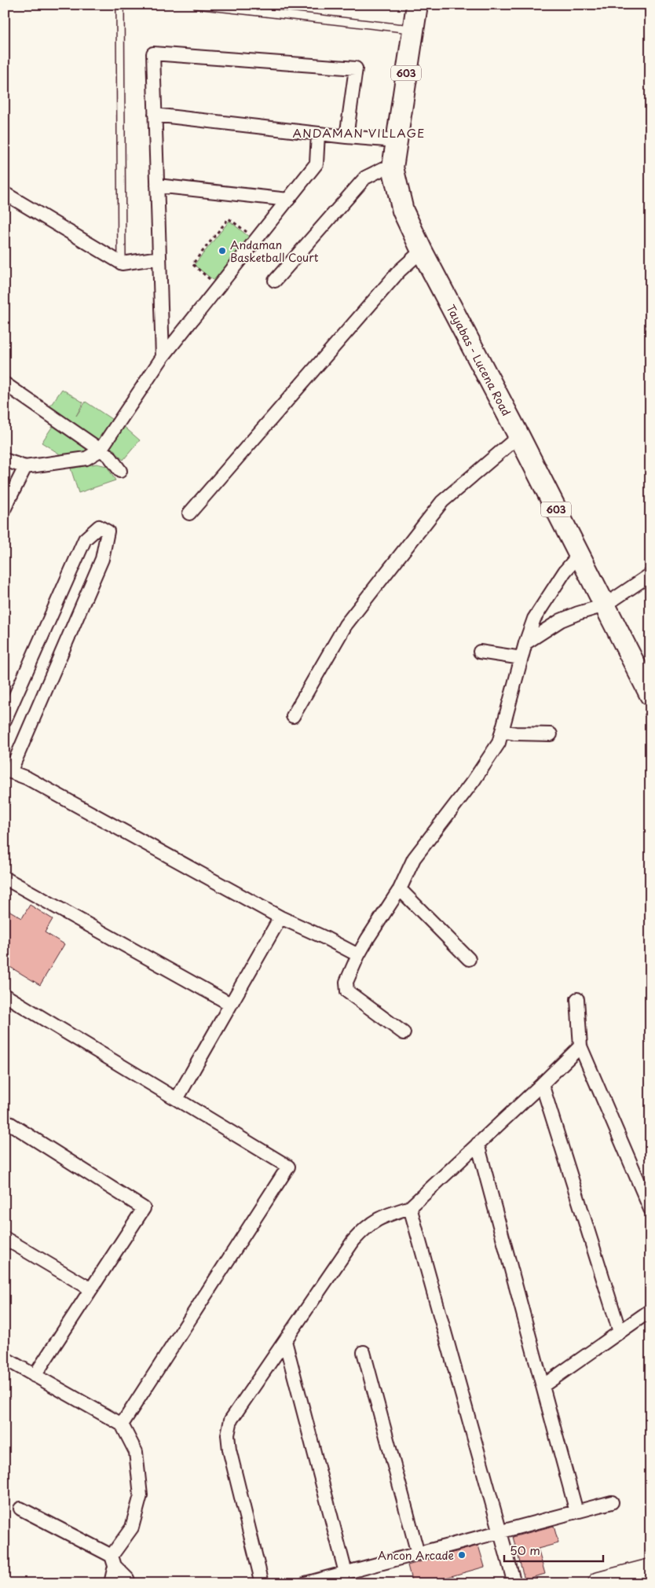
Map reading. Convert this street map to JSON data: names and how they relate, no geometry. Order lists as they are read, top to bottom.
{
  "streets": {
    "main road": ["603", "Tayabas - Lucena Road"]
  },
  "districts": ["ANDAMAN VILLAGE"],
  "places": ["Andaman Basketball Court", "Ancon Arcade"],
  "scale_bar": "50 m"
}
